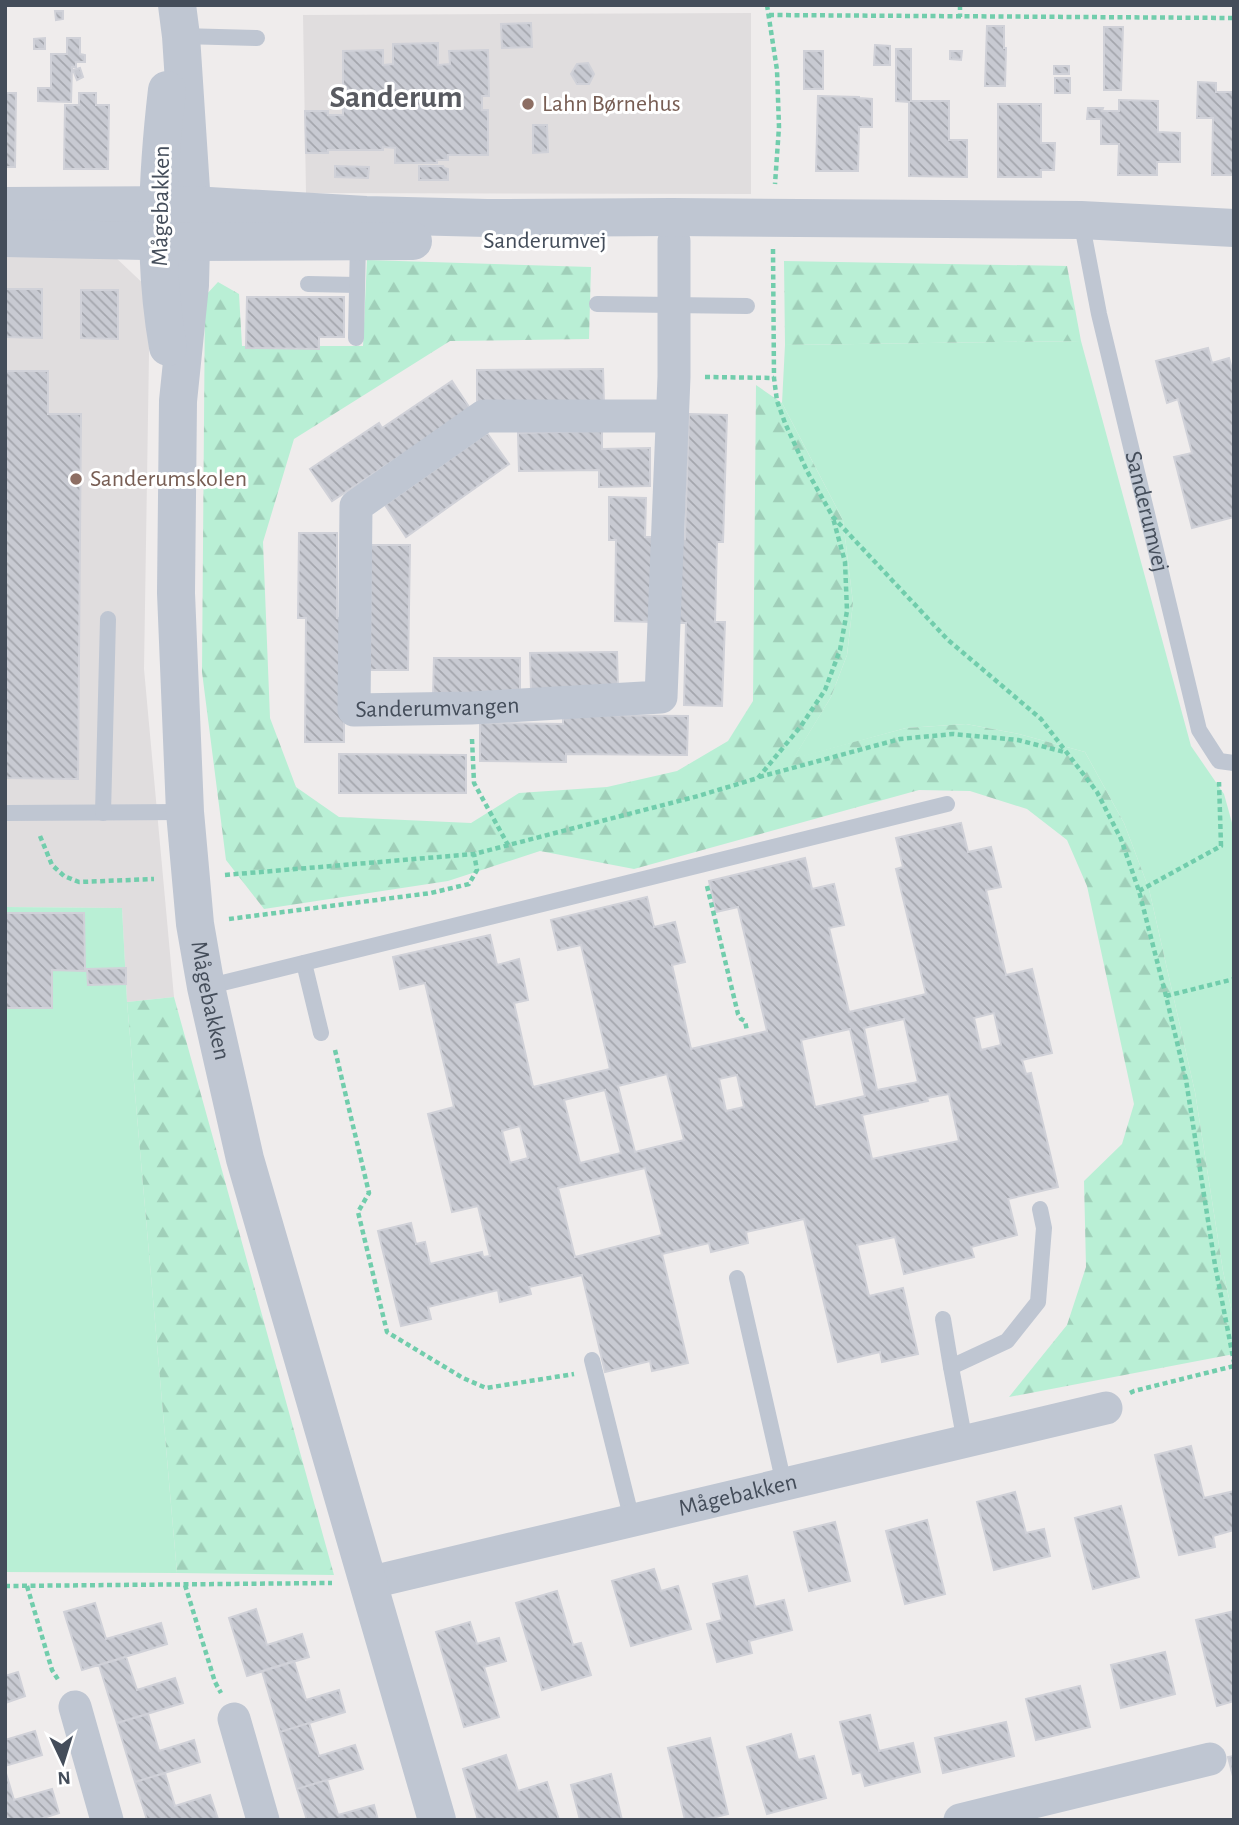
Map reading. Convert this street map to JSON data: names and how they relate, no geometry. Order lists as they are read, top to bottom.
{
  "streets": {
    "street": ["Mågebakken", "Sanderumvej", "Sanderumvangen"]
  },
  "crossings": [
    ["Mågebakken", "Sanderumvej"],
    ["Sanderumvej", "Sanderumvangen"]
  ],
  "districts": ["Sanderum"],
  "places": ["Lahn Børnehus", "Sanderumskolen"],
  "north": "bottom"
}
